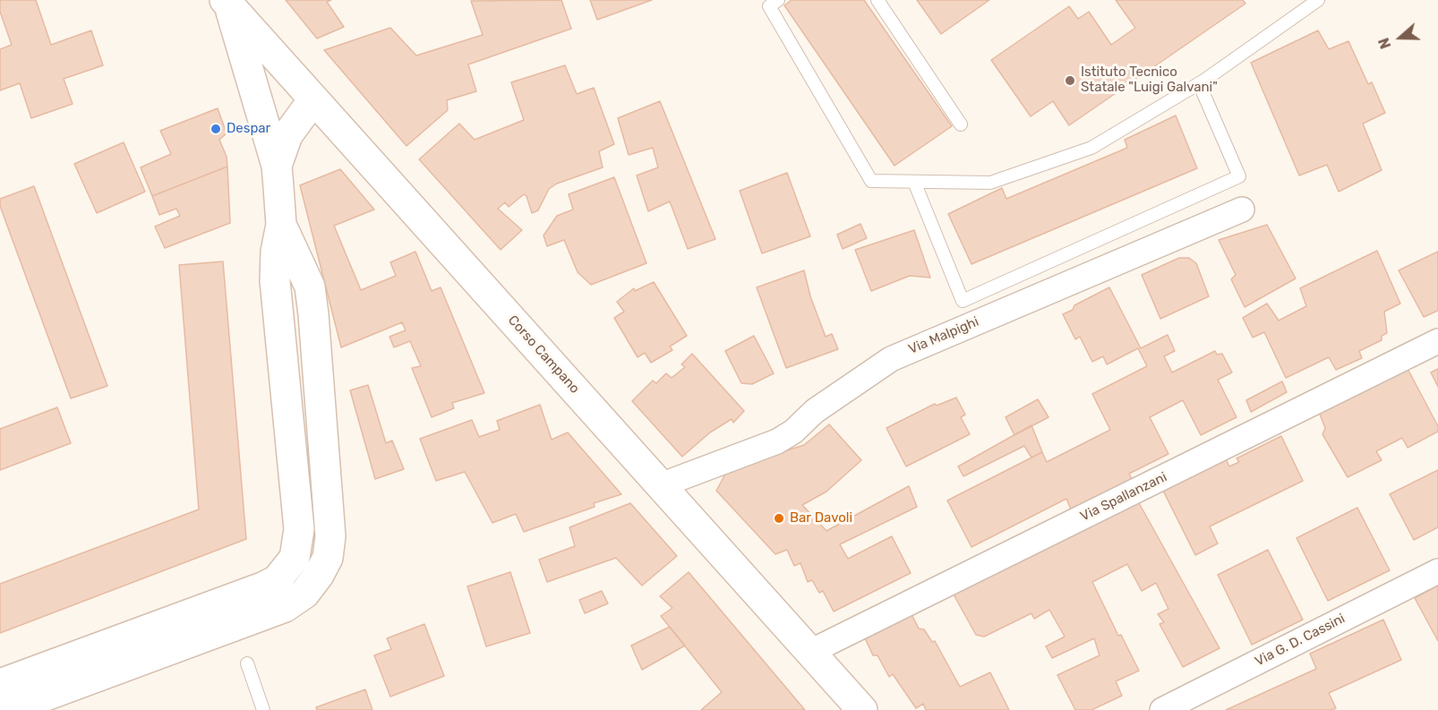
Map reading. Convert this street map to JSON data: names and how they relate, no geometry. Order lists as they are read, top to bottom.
{
  "streets": {
    "main road": ["Corso Campano"],
    "street": ["Via Malpighi", "Via Spallanzani", "Via G. D. Cassini"]
  },
  "crossings": [
    ["Via Malpighi", "Corso Campano"],
    ["Corso Campano", "Via Spallanzani"]
  ],
  "places": ["Istituto Tecnico Statale \"Luigi Galvani\"", "Despar", "Bar Davoli"],
  "north": "left"
}
